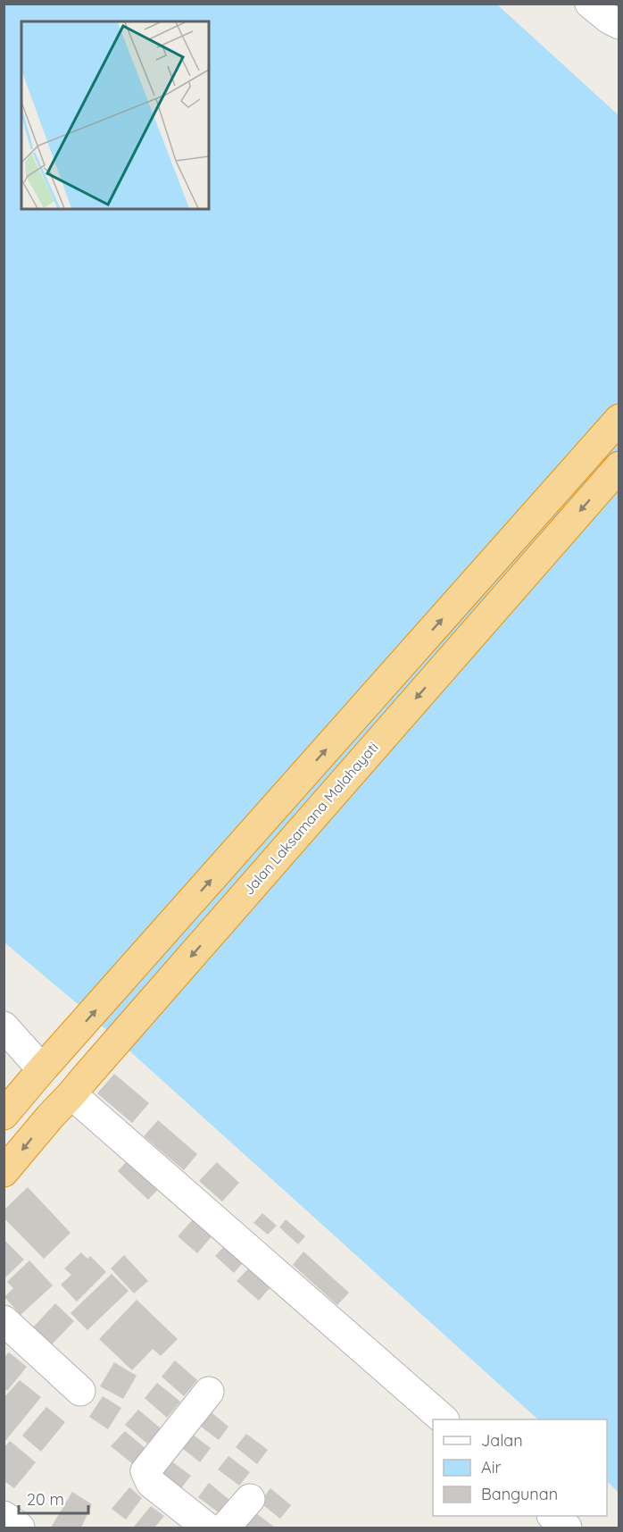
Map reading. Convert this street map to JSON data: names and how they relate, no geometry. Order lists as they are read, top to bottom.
{
  "streets": {
    "highway": ["Jalan Laksamana Malahayati"]
  },
  "legend": ["Jalan", "Air", "Bangunan"],
  "scale_bar": "20 m"
}
